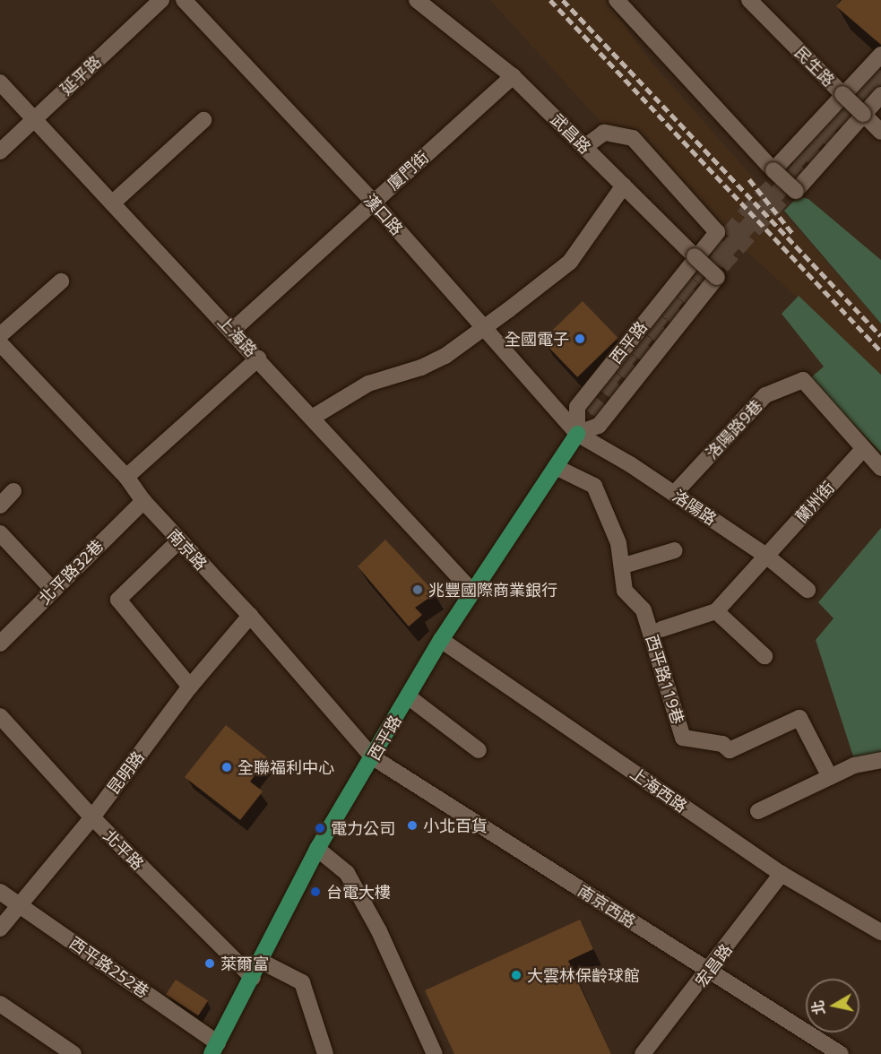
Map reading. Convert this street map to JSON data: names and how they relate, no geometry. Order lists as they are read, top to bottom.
{
  "streets": {
    "main road": ["西平路"],
    "street": [
      "民生路",
      "延平路",
      "武昌路",
      "廈門街",
      "漢口路",
      "上海路",
      "洛陽路9巷",
      "蘭州街",
      "洛陽路",
      "南京路",
      "北平路32巷",
      "西平路119巷",
      "昆明路",
      "上海西路",
      "北平路",
      "南京西路",
      "宏昌路",
      "西平路252巷"
    ]
  },
  "crossings": [
    ["延平路", "上海路"],
    ["武昌路", "廈門街"],
    ["武昌路", "西平路"],
    ["廈門街", "漢口路"],
    ["廈門街", "上海路"],
    ["漢口路", "西平路"],
    ["漢口路", "洛陽路"],
    ["上海路", "西平路"],
    ["西平路", "洛陽路"],
    ["西平路", "南京路"],
    ["西平路", "西平路119巷"],
    ["西平路", "上海西路"],
    ["西平路", "北平路"],
    ["西平路", "南京西路"],
    ["西平路", "西平路252巷"],
    ["洛陽路9巷", "蘭州街"],
    ["洛陽路9巷", "洛陽路"],
    ["蘭州街", "洛陽路"],
    ["南京路", "北平路32巷"],
    ["南京路", "昆明路"],
    ["南京路", "南京西路"],
    ["昆明路", "北平路"],
    ["昆明路", "西平路252巷"],
    ["上海西路", "宏昌路"],
    ["南京西路", "宏昌路"]
  ],
  "places": [
    "全國電子",
    "兆豐國際商業銀行",
    "全聯福利中心",
    "小北百貨",
    "電力公司",
    "台電大樓",
    "萊爾富",
    "大雲林保齡球館"
  ],
  "north": "left"
}
